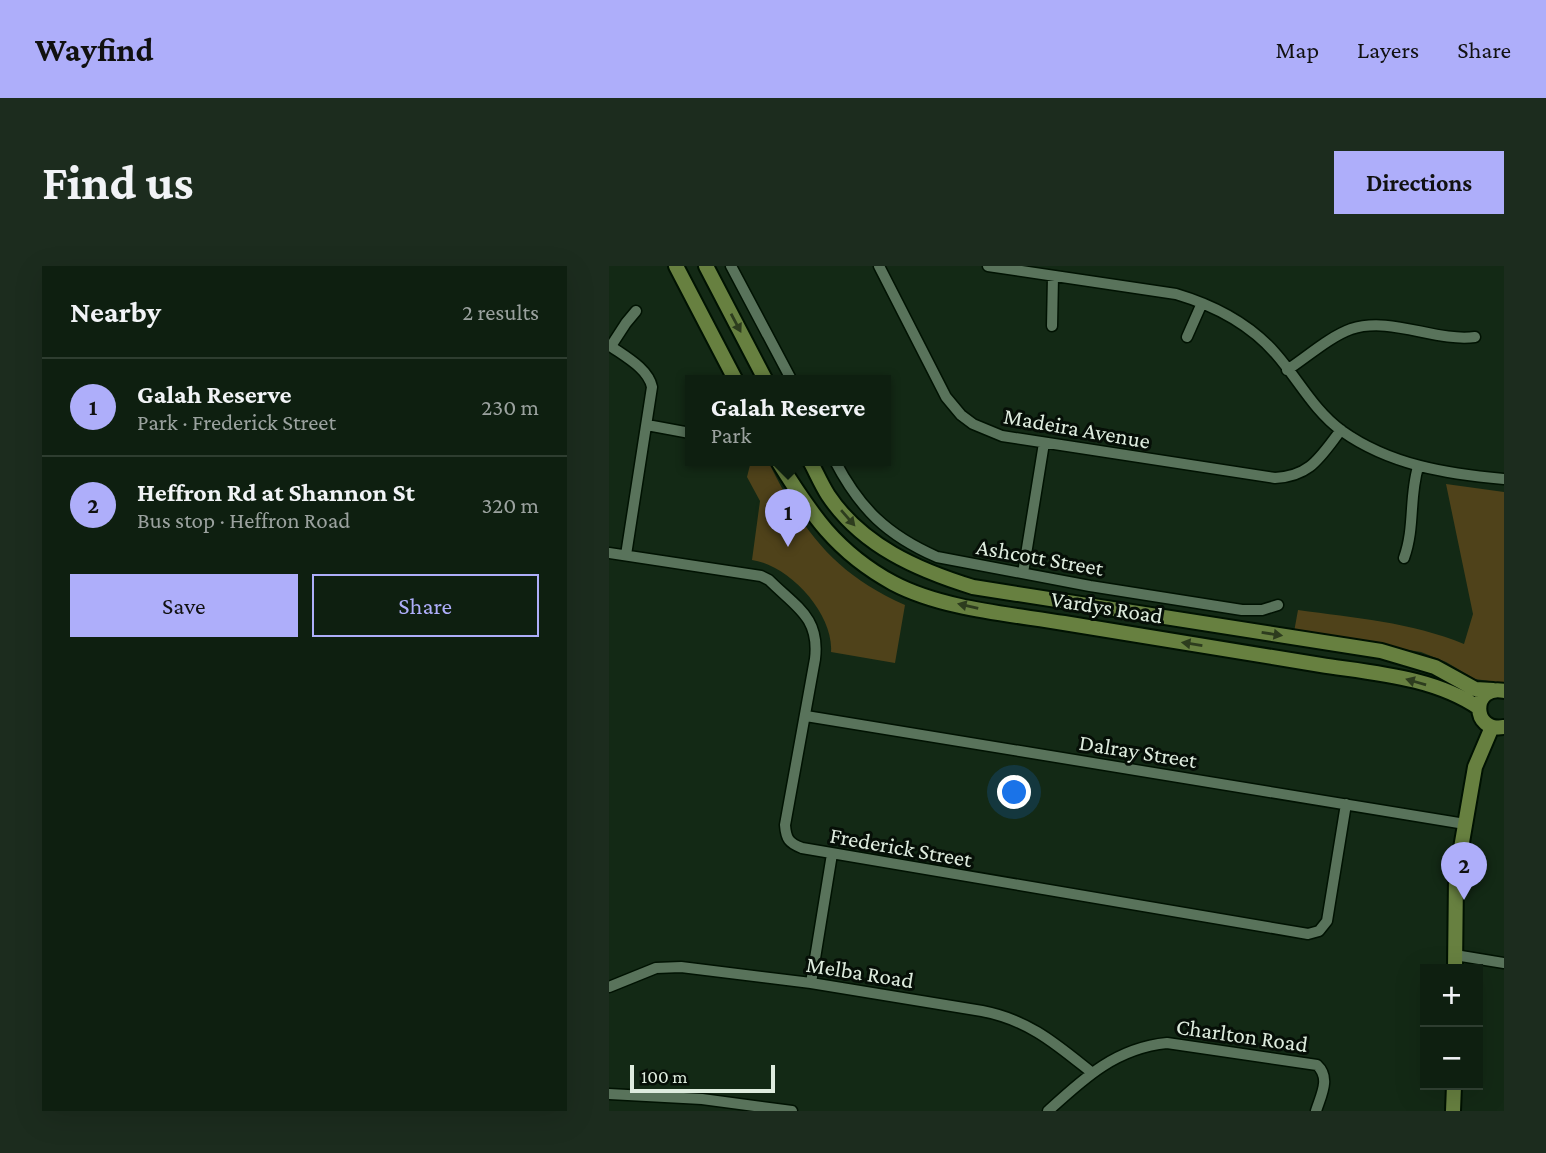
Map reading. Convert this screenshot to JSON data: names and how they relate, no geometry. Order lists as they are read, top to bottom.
{
  "streets": {
    "main road": ["Vardys Road"],
    "street": [
      "Madeira Avenue",
      "Ashcott Street",
      "Dalray Street",
      "Frederick Street",
      "Melba Road",
      "Charlton Road"
    ]
  },
  "crossings": [
    ["Dalray Street", "Frederick Street"],
    ["Melba Road", "Charlton Road"]
  ],
  "scale_bar": "100 m",
  "page": {
    "header": "Wayfind",
    "nav": ["Map", "Layers", "Share"],
    "buttons": [
      "Directions",
      ["Save", "Share"]
    ],
    "title": "Find us",
    "heading": ["Nearby", "2 results"],
    "list": [
      {
        "mark": "1",
        "name": "Galah Reserve",
        "note": "Park · Frederick Street",
        "value": "230 m"
      },
      {
        "mark": "2",
        "name": "Heffron Rd at Shannon St",
        "note": "Bus stop · Heffron Road",
        "value": "320 m"
      }
    ],
    "popup": ["Galah Reserve", "Park"],
    "pins": ["1", "2"],
    "map_buttons": ["+", "−"],
    "scale": "100 m"
  }
}
